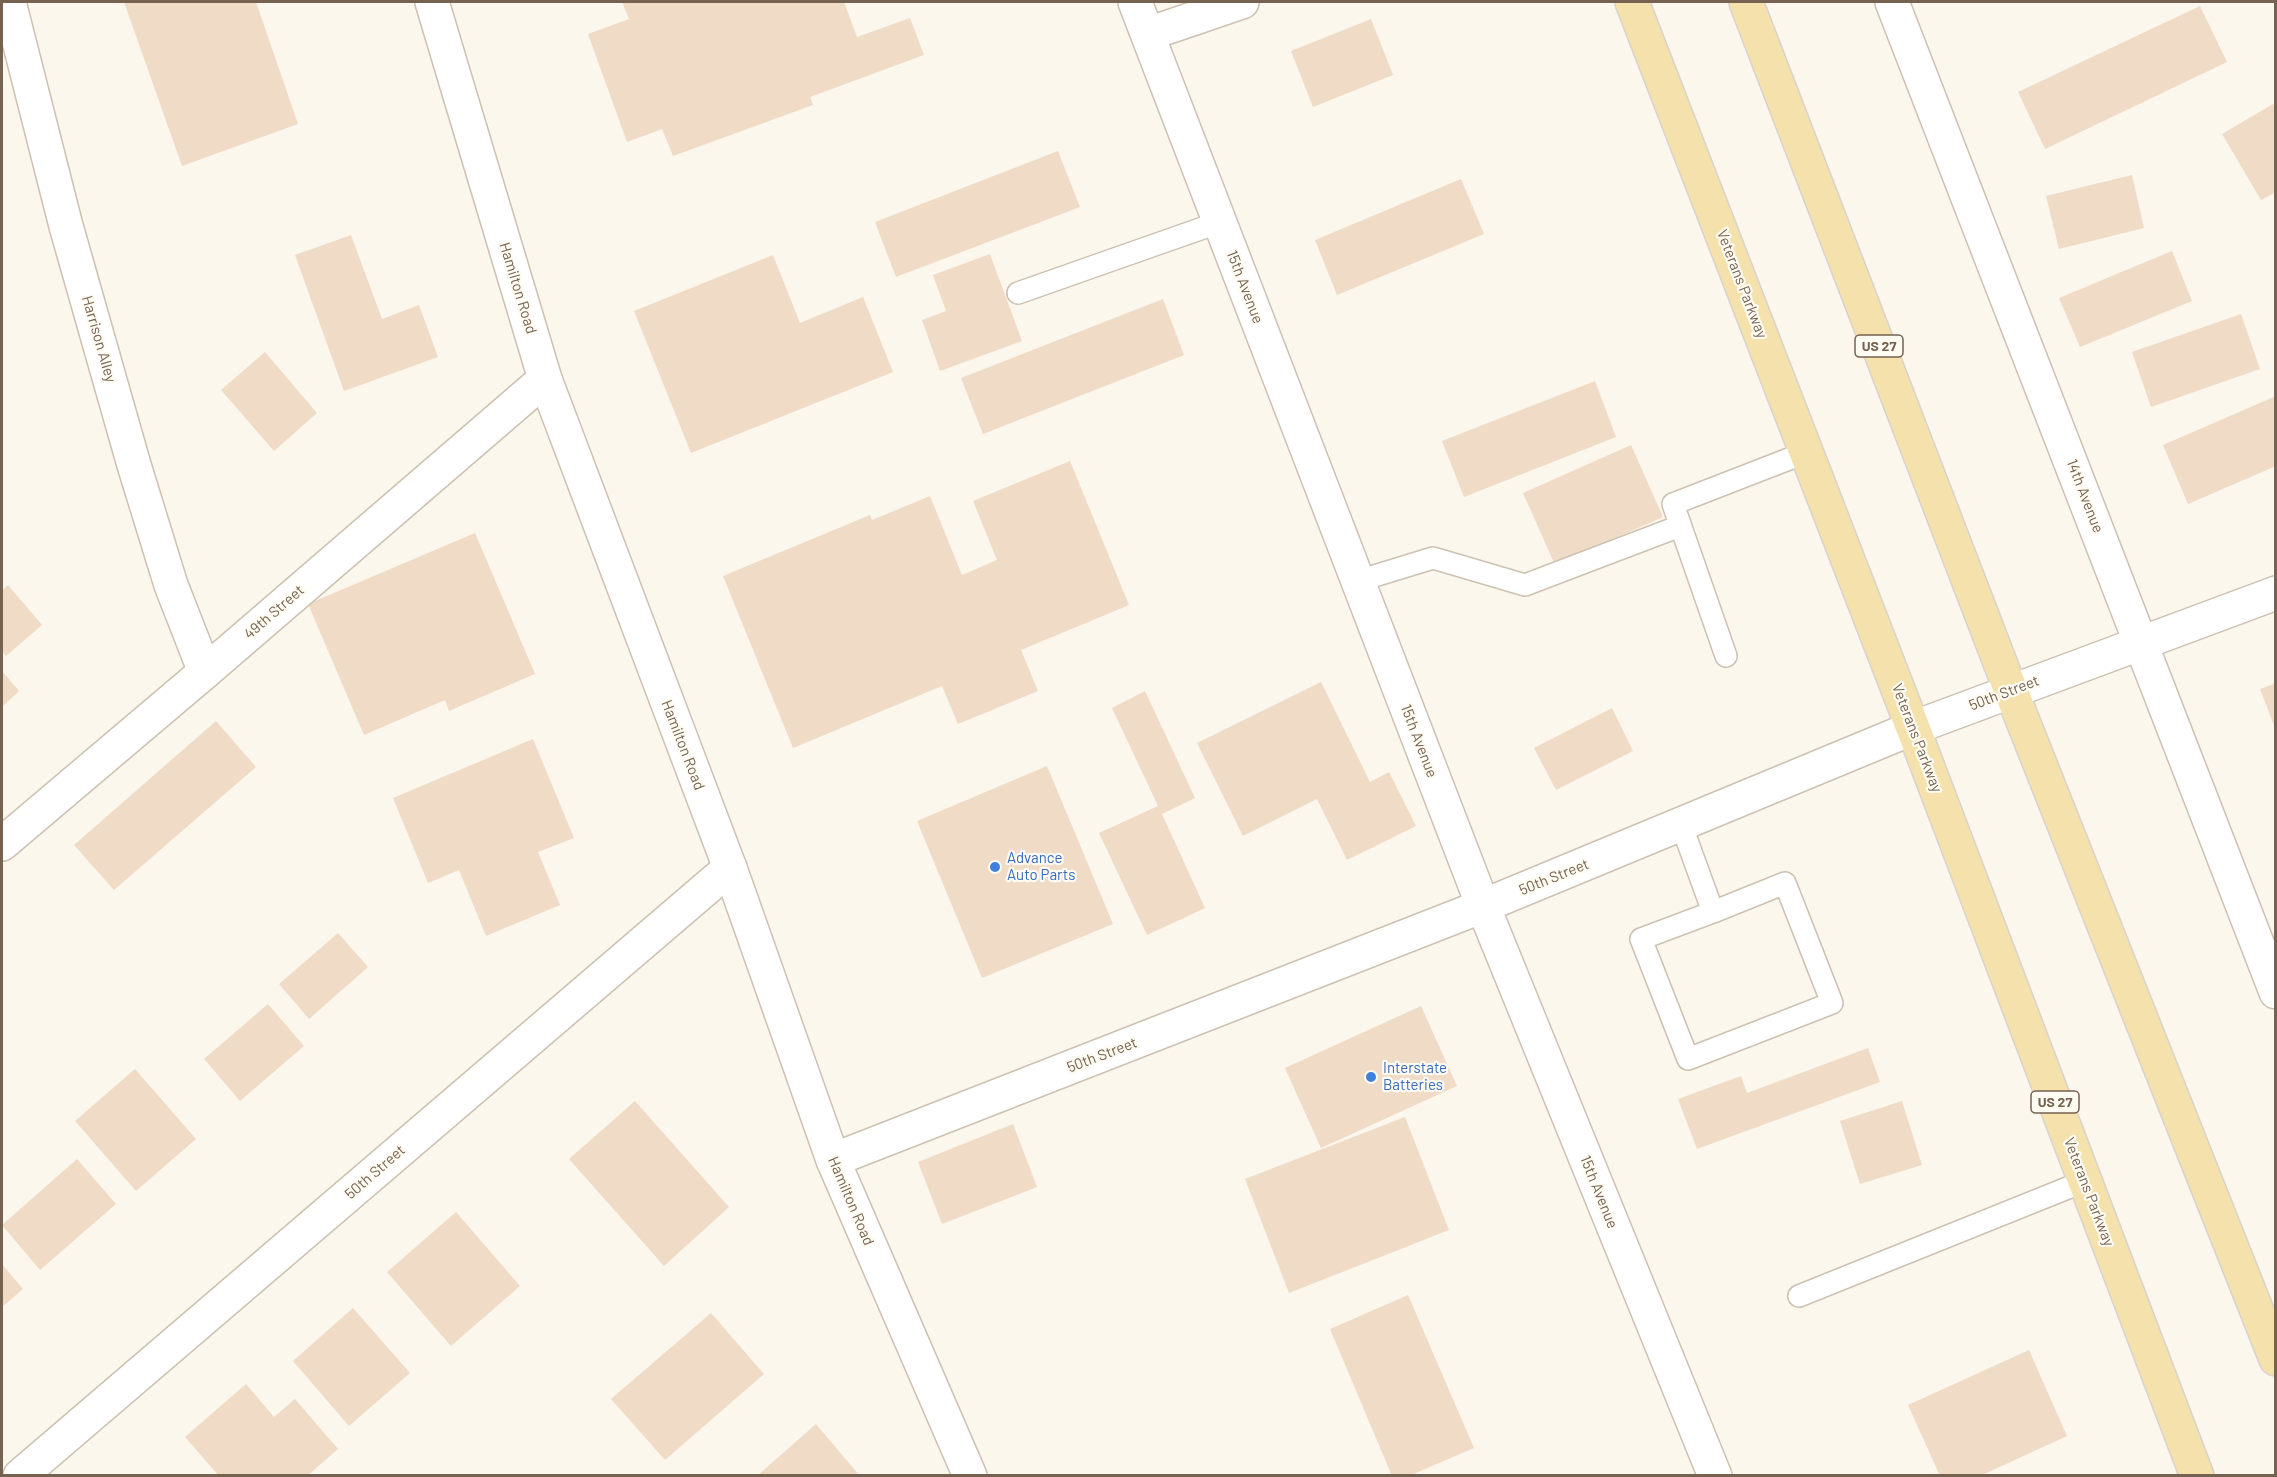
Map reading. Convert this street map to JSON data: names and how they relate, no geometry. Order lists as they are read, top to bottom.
{
  "streets": {
    "main road": ["Veterans Parkway", "US 27"],
    "street": [
      "15th Avenue",
      "Hamilton Road",
      "Harrison Alley",
      "14th Avenue",
      "49th Street",
      "50th Street"
    ]
  },
  "crossings": [
    ["Veterans Parkway", "50th Street"],
    ["15th Avenue", "50th Street"],
    ["Hamilton Road", "49th Street"],
    ["Hamilton Road", "50th Street"],
    ["Harrison Alley", "49th Street"],
    ["US 27", "50th Street"],
    ["14th Avenue", "50th Street"]
  ],
  "places": ["Advance Auto Parts", "Interstate Batteries"]
}
